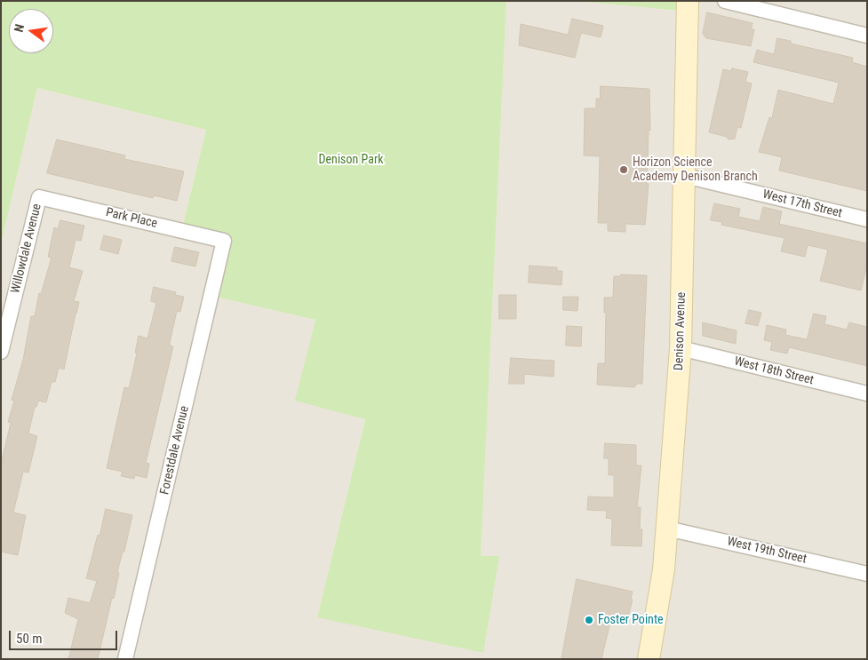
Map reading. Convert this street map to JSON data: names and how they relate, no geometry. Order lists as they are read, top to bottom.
{
  "streets": {
    "main road": ["Denison Avenue"],
    "street": [
      "West 17th Street",
      "Park Place",
      "Willowdale Avenue",
      "West 18th Street",
      "Forestdale Avenue",
      "West 19th Street"
    ]
  },
  "crossings": [
    ["West 17th Street", "Denison Avenue"],
    ["Park Place", "Willowdale Avenue"],
    ["Park Place", "Forestdale Avenue"],
    ["Denison Avenue", "West 18th Street"],
    ["Denison Avenue", "West 19th Street"]
  ],
  "parks": ["Denison Park"],
  "places": ["Horizon Science Academy Denison Branch", "Foster Pointe"],
  "scale_bar": "50 m",
  "north": "left"
}
